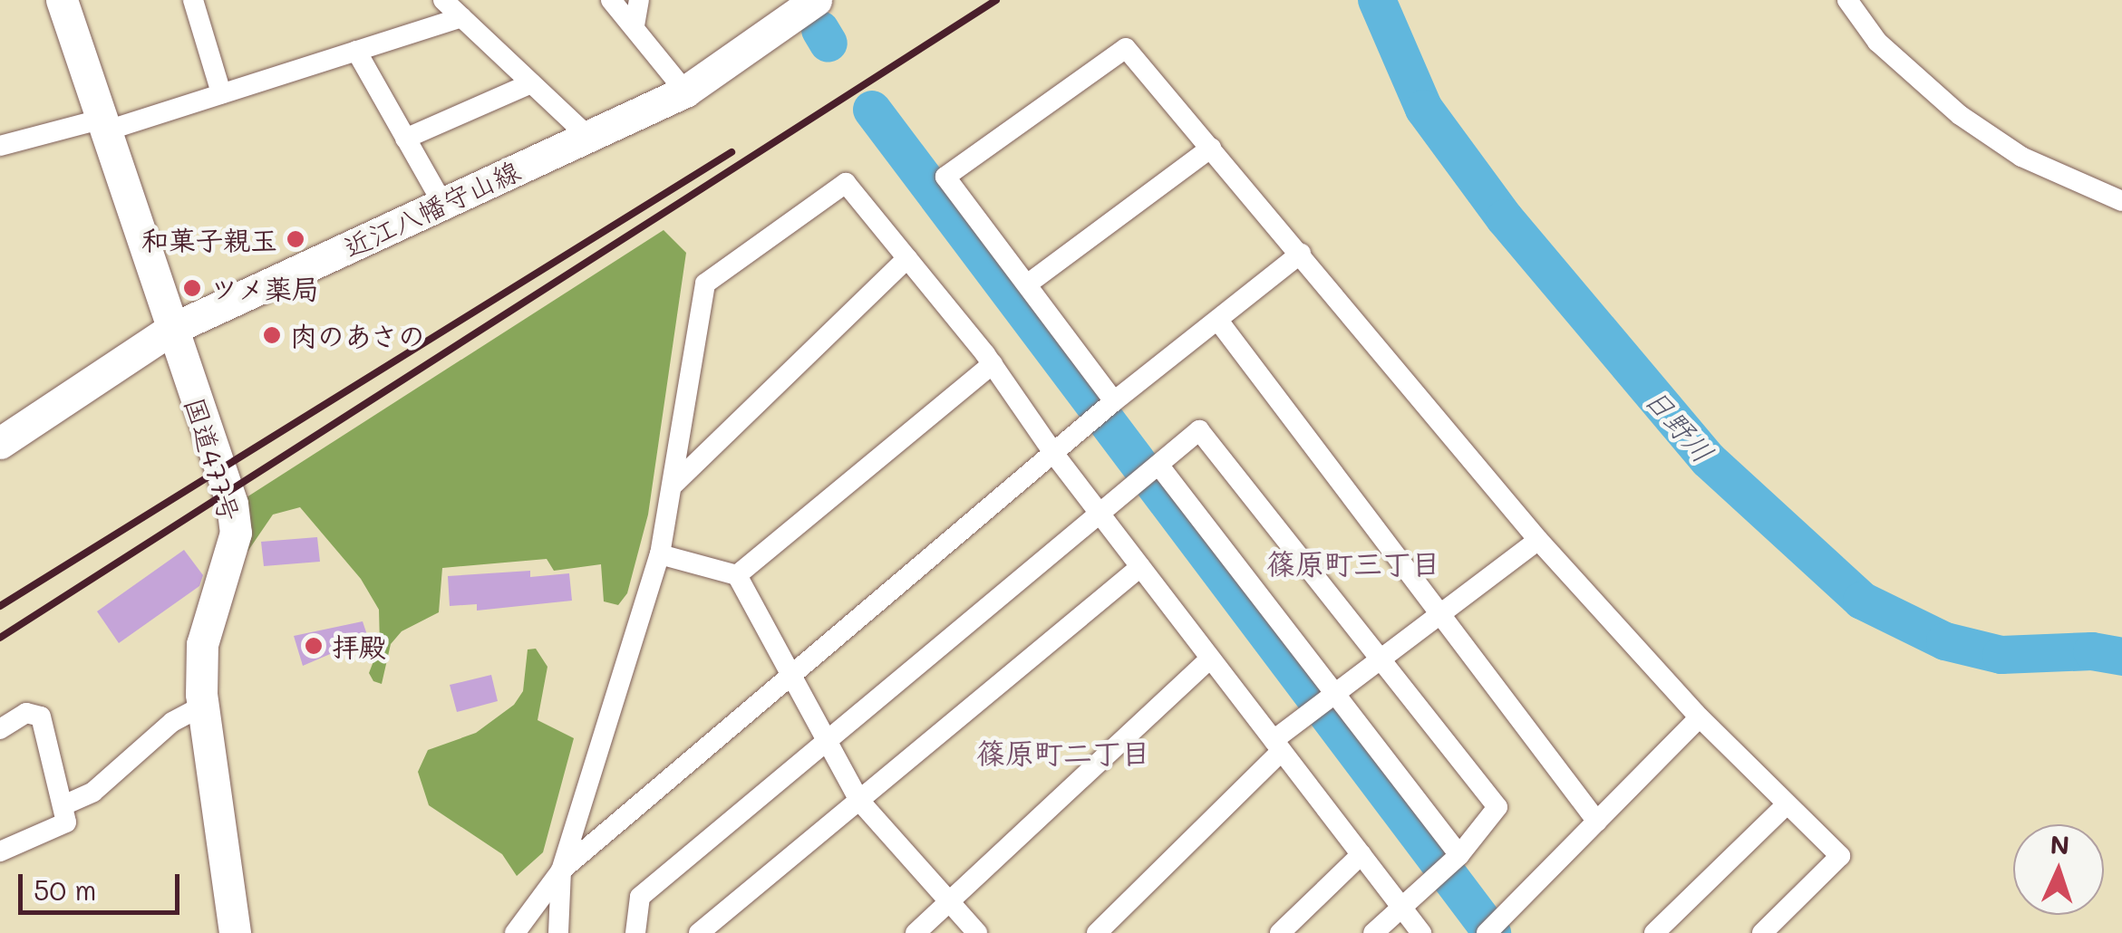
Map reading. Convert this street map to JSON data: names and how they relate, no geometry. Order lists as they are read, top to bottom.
{
  "streets": {
    "main road": ["近江八幡守山線", "国道477号"]
  },
  "crossings": [
    ["近江八幡守山線", "国道477号"]
  ],
  "districts": ["篠原町三丁目", "篠原町二丁目"],
  "water": ["日野川"],
  "places": [
    "和菓子親玉",
    "ツメ薬局",
    "肉のあさの",
    "拝殿"
  ],
  "scale_bar": "50 m",
  "north": "top"
}
